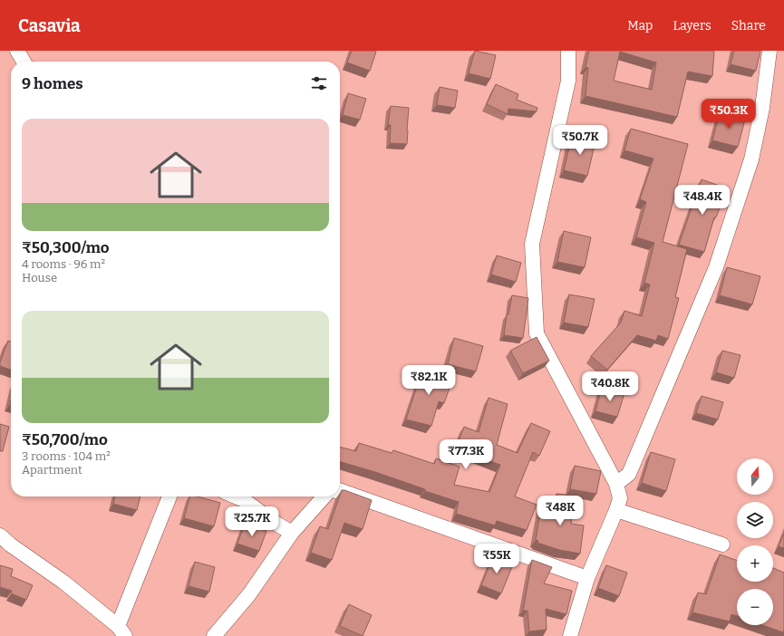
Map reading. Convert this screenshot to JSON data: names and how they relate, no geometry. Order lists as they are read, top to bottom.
{
  "north": "top",
  "page": {
    "header": "Casavia",
    "nav": ["Map", "Layers", "Share"],
    "heading": "9 homes",
    "price": [
      "₹50.3K",
      "₹50.7K",
      "₹48.4K",
      "₹82.1K",
      "₹40.8K",
      "₹77.3K",
      "₹48K",
      "₹25.7K",
      "₹55K"
    ],
    "list": [
      {
        "name": "₹50,300/mo",
        "note": "4 rooms · 96 m² · House"
      },
      {
        "name": "₹50,700/mo",
        "note": "3 rooms · 104 m² · Apartment"
      }
    ],
    "map_buttons": ["+", "−"]
  }
}
